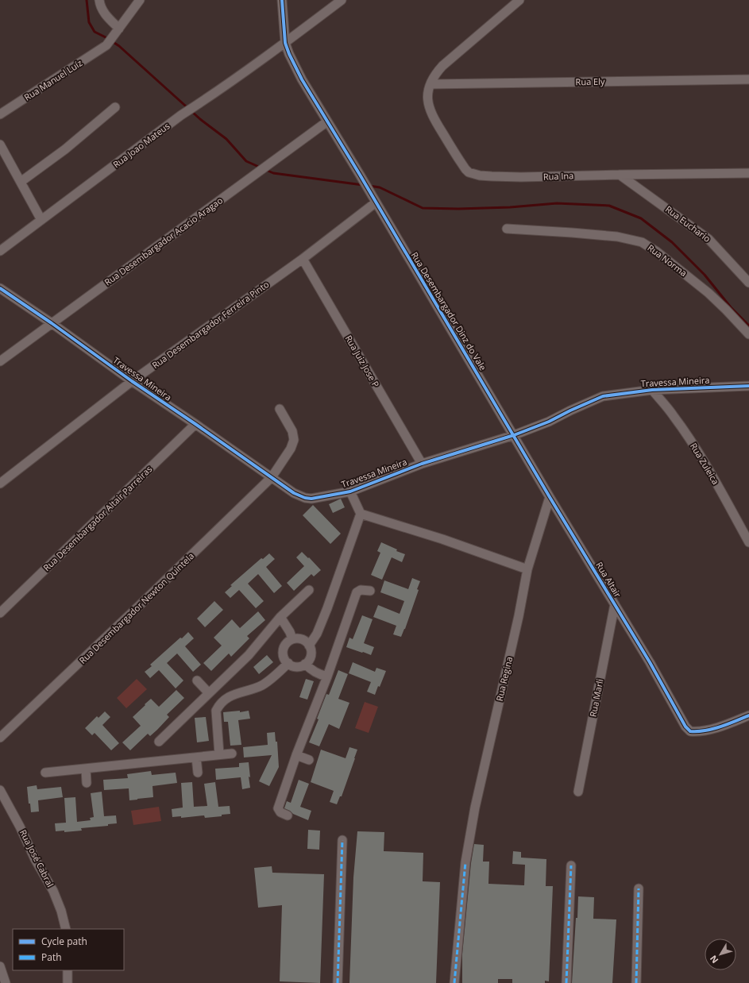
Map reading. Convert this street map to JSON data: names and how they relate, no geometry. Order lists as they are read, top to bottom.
{
  "streets": {
    "street": [
      "Rua Manuel Luíz",
      "Rua Ely",
      "Rua Joao Mateus",
      "Rua Ina",
      "Rua Euchario",
      "Rua Desembargador Acacio Aragao",
      "Rua Norma",
      "Rua Desembargador Dinz do Vale",
      "Rua Desembargador Ferreira Pinto",
      "Rua Juiz Jose P",
      "Travessa Mineira",
      "Rua Zuleica",
      "Rua Desembargador Altair Parreiras",
      "Rua Altair",
      "Rua Desembargador Newton Quintela",
      "Rua Regina",
      "Rua Marli",
      "Rua José Cabral"
    ]
  },
  "crossings": [
    ["Rua Ely", "Rua Ina"],
    ["Rua Ina", "Rua Euchario"],
    ["Rua Desembargador Acacio Aragao", "Rua Desembargador Dinz do Vale"],
    ["Rua Desembargador Acacio Aragao", "Travessa Mineira"],
    ["Rua Desembargador Dinz do Vale", "Rua Desembargador Ferreira Pinto"],
    ["Rua Desembargador Dinz do Vale", "Travessa Mineira"],
    ["Rua Desembargador Dinz do Vale", "Rua Altair"],
    ["Rua Desembargador Ferreira Pinto", "Rua Juiz Jose P"],
    ["Rua Desembargador Ferreira Pinto", "Travessa Mineira"],
    ["Rua Juiz Jose P", "Travessa Mineira"],
    ["Travessa Mineira", "Rua Zuleica"],
    ["Travessa Mineira", "Rua Desembargador Altair Parreiras"],
    ["Travessa Mineira", "Rua Altair"],
    ["Travessa Mineira", "Rua Desembargador Newton Quintela"],
    ["Rua Altair", "Rua Regina"],
    ["Rua Altair", "Rua Marli"]
  ],
  "legend": ["Cycle path", "Path"],
  "north": "bottom left"
}
